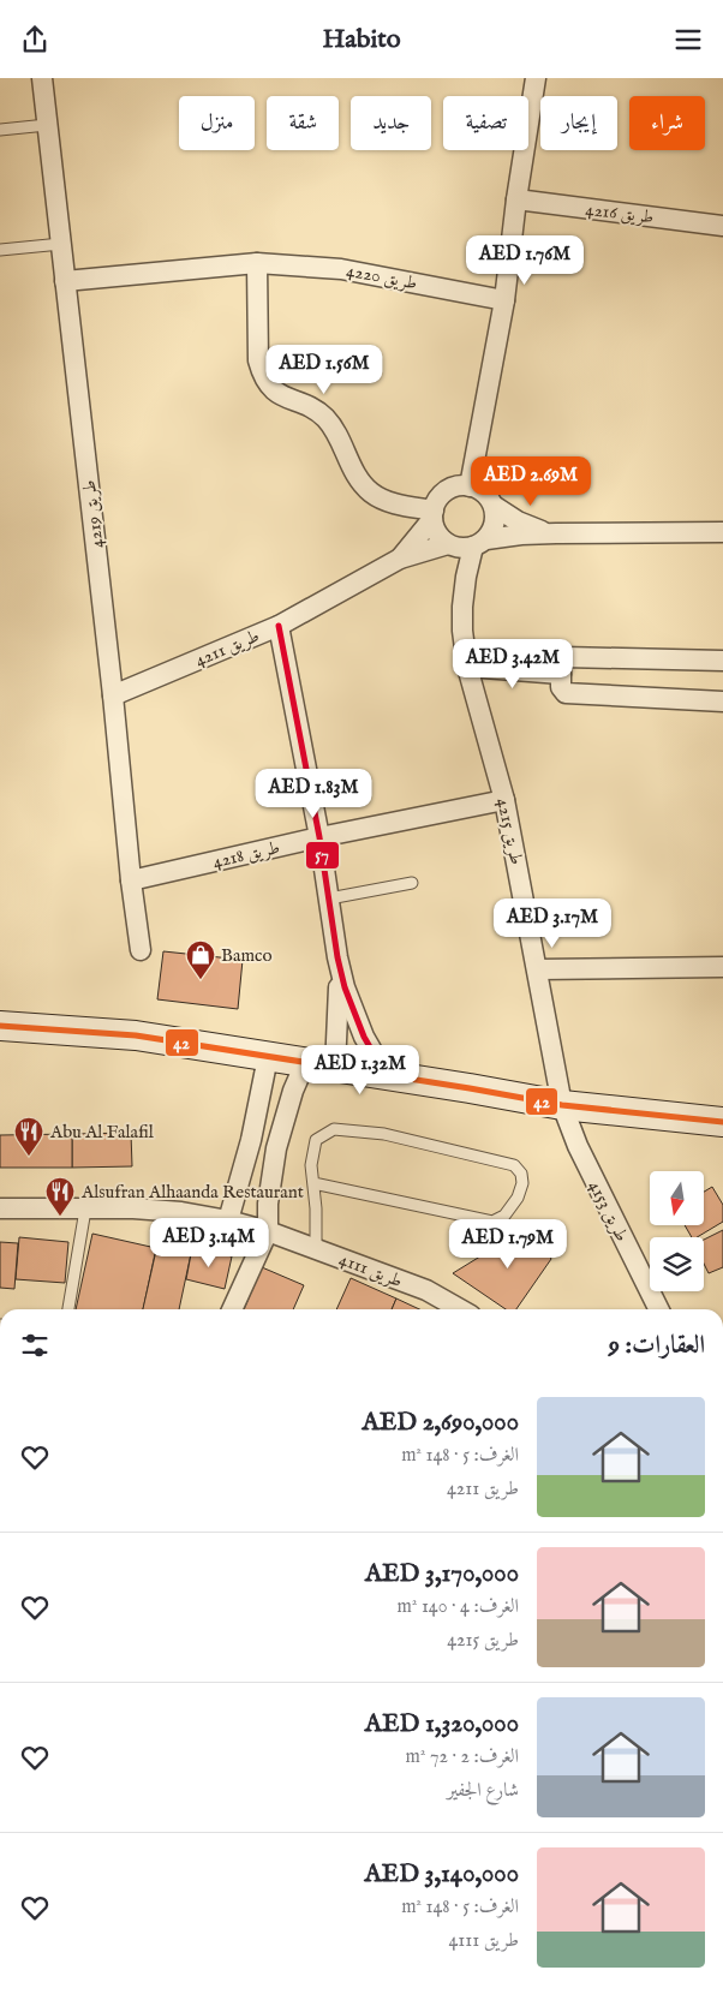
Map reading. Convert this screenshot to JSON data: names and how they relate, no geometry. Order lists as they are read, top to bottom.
{
  "streets": {
    "street": [
      "طريق 4216",
      "طريق 4220",
      "طريق 4219",
      "طريق 4211",
      "طريق 4215",
      "طريق 4218",
      "طريق 4153",
      "طريق 4111"
    ]
  },
  "crossings": [
    ["طريق 4220", "طريق 4219"],
    ["طريق 4219", "طريق 4211"],
    ["طريق 4219", "طريق 4218"],
    ["طريق 4211", "طريق 4215"],
    ["طريق 4215", "طريق 4218"],
    ["طريق 4215", "طريق 4153"]
  ],
  "places": {
    "shop": ["Bamco"],
    "restaurant": ["Abu Al Falafil", "Alsufran Alhaanda Restaurant"]
  },
  "lines": ["transit line 57", "transit line 42"],
  "north": "bottom",
  "page": {
    "header": "Habito",
    "chip": [
      "شراء",
      "إيجار",
      "تصفية",
      "جديد",
      "شقة",
      "منزل"
    ],
    "price": [
      "AED 1.76M",
      "AED 1.56M",
      "AED 2.69M",
      "AED 3.42M",
      "AED 1.83M",
      "AED 3.17M",
      "AED 1.32M",
      "AED 3.14M",
      "AED 1.79M"
    ],
    "heading": "العقارات: 9",
    "list": [
      {
        "name": "AED 2,690,000",
        "note": "الغرف: 5 · 148 m² · طريق 4211"
      },
      {
        "name": "AED 3,170,000",
        "note": "الغرف: 4 · 140 m² · طريق 4215"
      },
      {
        "name": "AED 1,320,000",
        "note": "الغرف: 2 · 72 m² · شارع الجفير"
      },
      {
        "name": "AED 3,140,000",
        "note": "الغرف: 5 · 148 m² · طريق 4111"
      }
    ]
  }
}
